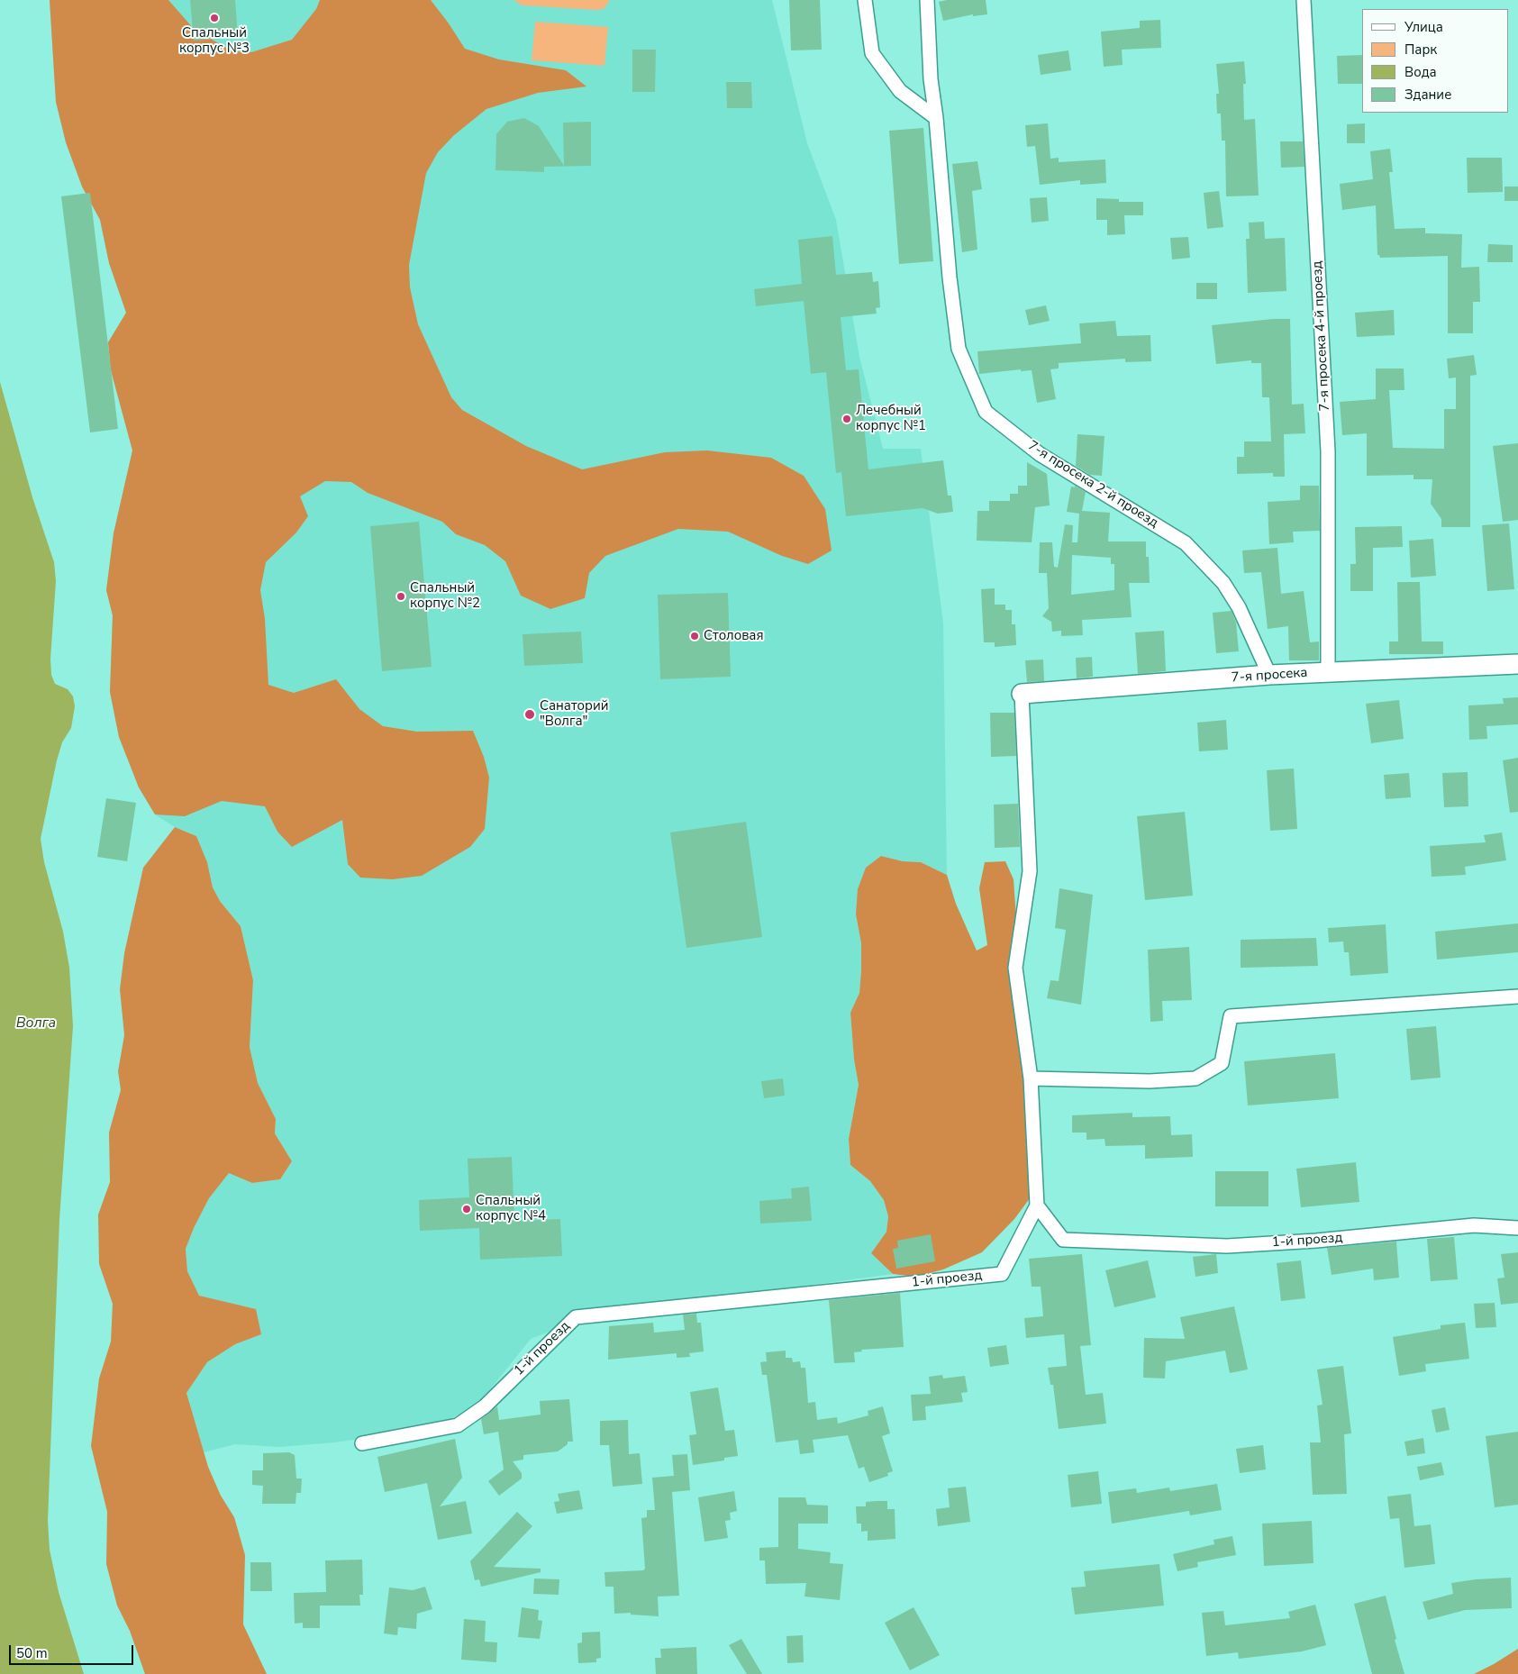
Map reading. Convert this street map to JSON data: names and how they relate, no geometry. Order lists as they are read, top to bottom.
{
  "streets": {
    "street": [
      "7-я просека 4-й проезд",
      "7-я просека 2-й проезд",
      "7-я просека",
      "1-й проезд"
    ]
  },
  "crossings": [
    ["7-я просека 4-й проезд", "7-я просека"],
    ["7-я просека 2-й проезд", "7-я просека"]
  ],
  "water": ["Волга"],
  "places": [
    "Спальный корпус №3",
    "Лечебный корпус №1",
    "Спальный корпус №2",
    "Столовая",
    "Санаторий \"Волга\"",
    "Спальный корпус №4"
  ],
  "legend": [
    "Улица",
    "Парк",
    "Вода",
    "Здание"
  ],
  "scale_bar": "50 m"
}
